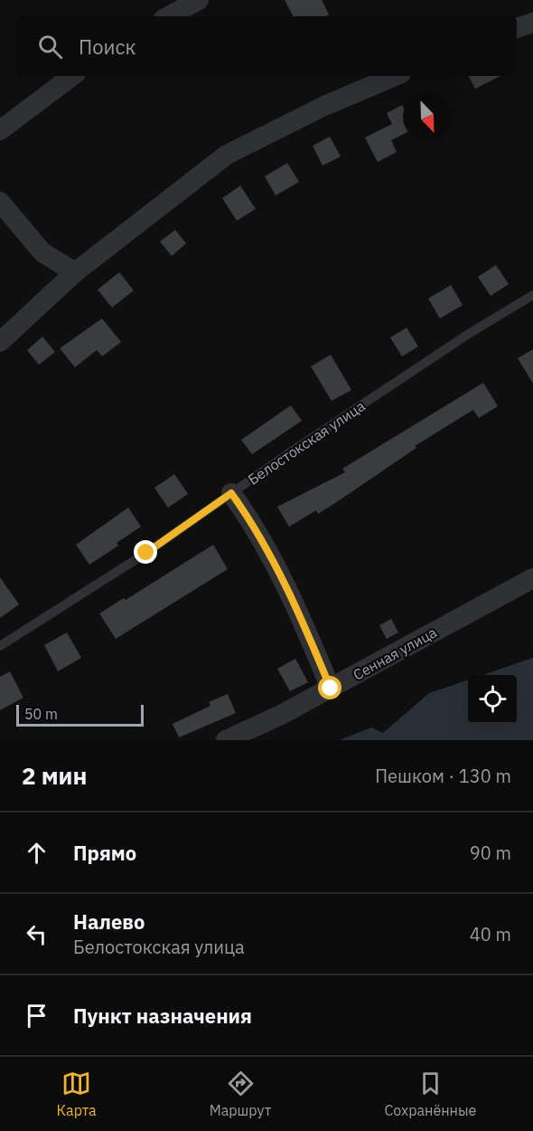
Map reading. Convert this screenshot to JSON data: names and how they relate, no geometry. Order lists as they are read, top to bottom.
{
  "streets": {
    "street": ["Сенная улица"],
    "lane": ["Белостокская улица"]
  },
  "scale_bar": "50 m",
  "north": "bottom right",
  "page": {
    "search": "Поиск",
    "scale": "50 m",
    "heading": ["2 мин", "Пешком · 130 m"],
    "list": [
      ["Прямо", "90 m"],
      ["Налево", "Белостокская улица", "40 m"],
      "Пункт назначения"
    ],
    "nav": ["Карта", "Маршрут", "Сохранённые"]
  }
}
